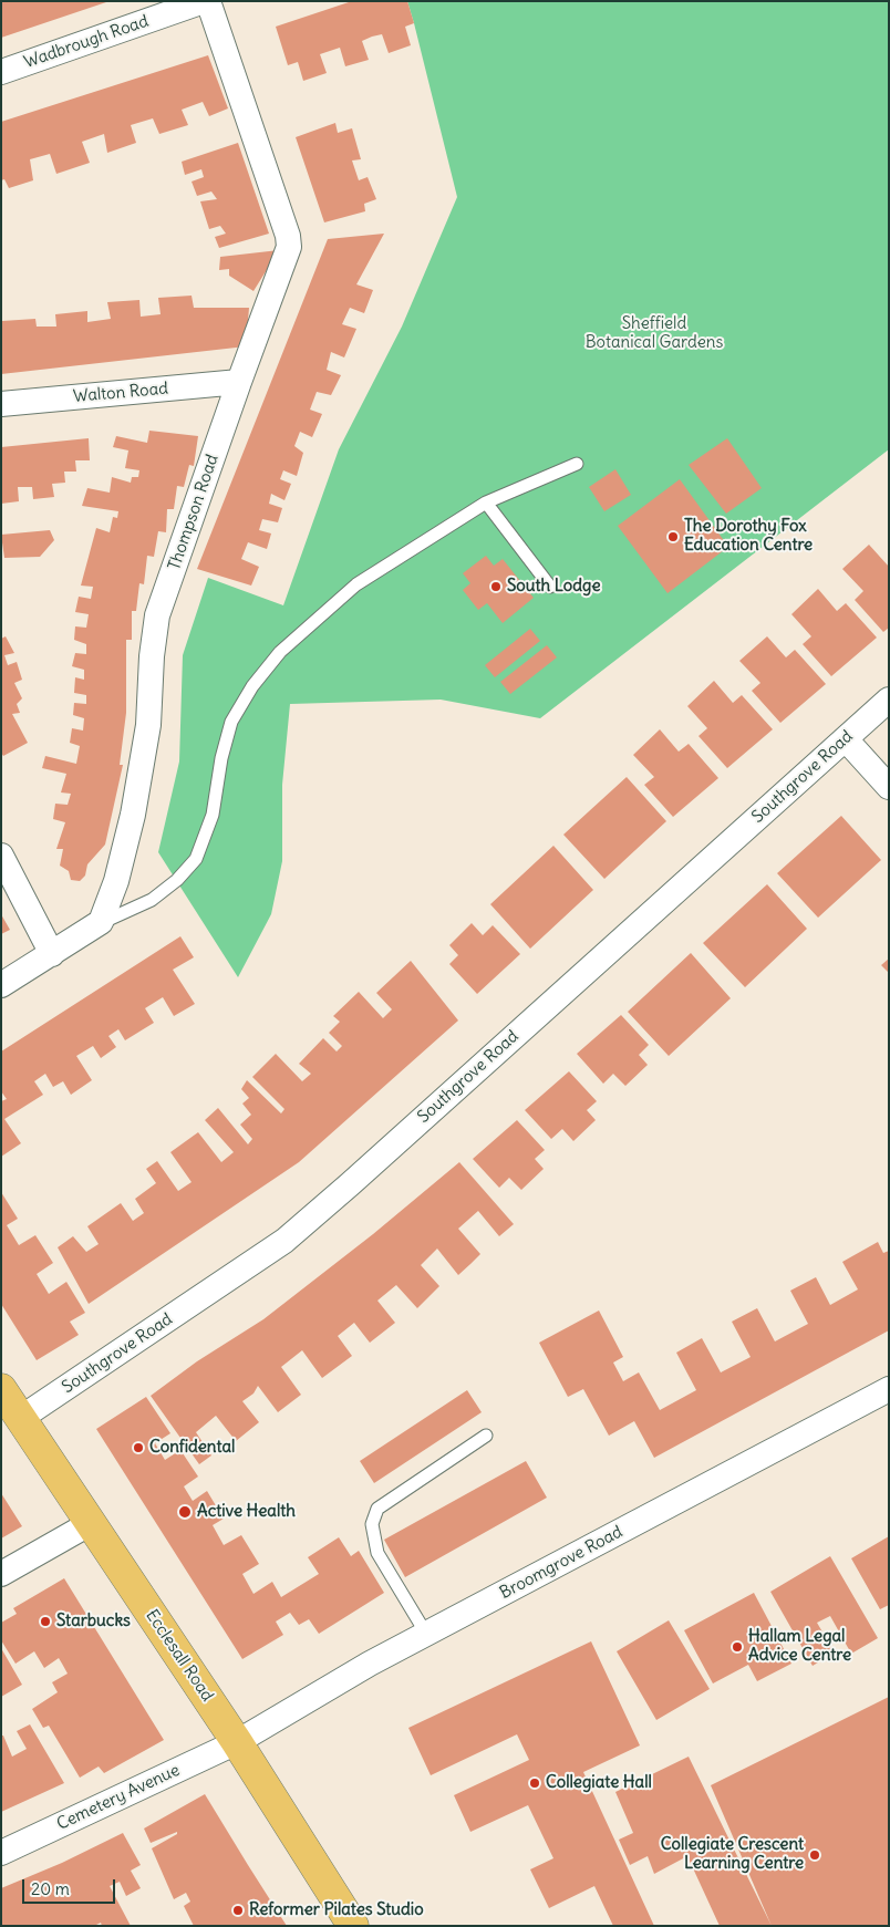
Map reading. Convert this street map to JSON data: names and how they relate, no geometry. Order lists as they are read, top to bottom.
{
  "streets": {
    "main road": ["Ecclesall Road"],
    "street": [
      "Wadbrough Road",
      "Walton Road",
      "Thompson Road",
      "Southgrove Road",
      "Broomgrove Road",
      "Cemetery Avenue"
    ]
  },
  "crossings": [
    ["Walton Road", "Thompson Road"],
    ["Southgrove Road", "Ecclesall Road"],
    ["Broomgrove Road", "Ecclesall Road"],
    ["Broomgrove Road", "Cemetery Avenue"],
    ["Ecclesall Road", "Cemetery Avenue"]
  ],
  "parks": ["Sheffield Botanical Gardens"],
  "places": [
    "The Dorothy Fox Education Centre",
    "South Lodge",
    "Confidental",
    "Active Health",
    "Starbucks",
    "Hallam Legal Advice Centre",
    "Collegiate Hall",
    "Collegiate Crescent Learning Centre",
    "Reformer Pilates Studio"
  ],
  "scale_bar": "20 m"
}
